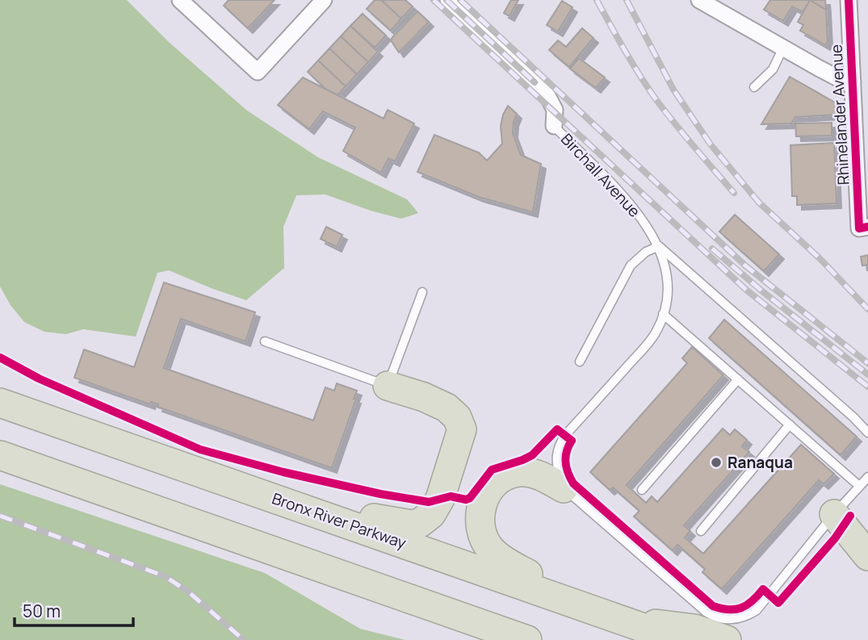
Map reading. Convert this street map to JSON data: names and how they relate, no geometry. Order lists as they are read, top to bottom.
{
  "streets": {
    "highway": ["Bronx River Parkway"],
    "street": ["Rhinelander Avenue", "Birchall Avenue"]
  },
  "places": ["Ranaqua"],
  "scale_bar": "50 m"
}
